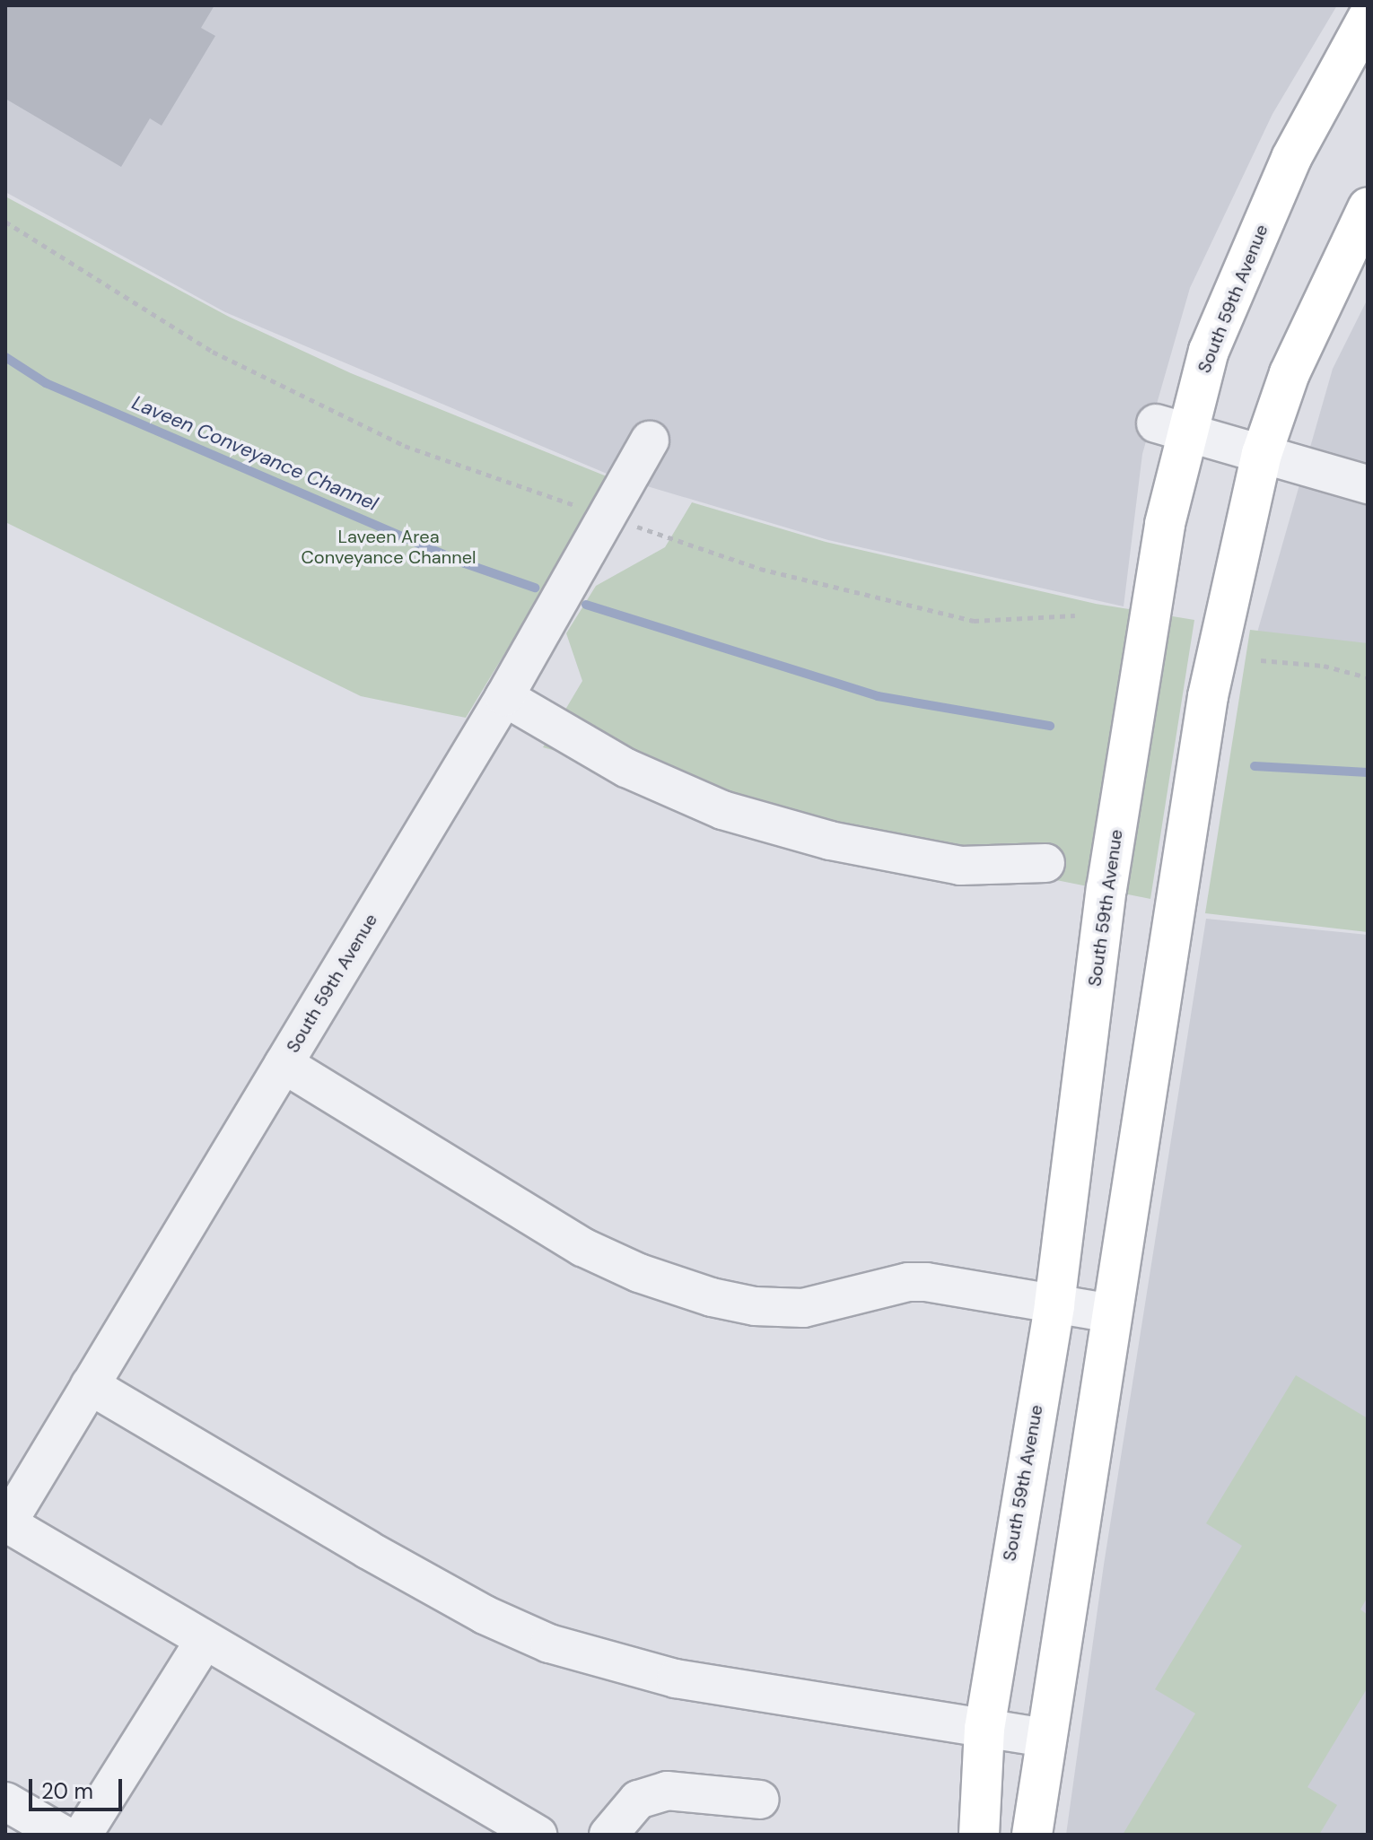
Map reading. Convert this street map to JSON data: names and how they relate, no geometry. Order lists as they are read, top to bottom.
{
  "streets": {
    "main road": ["South 59th Avenue"]
  },
  "water": ["Laveen Conveyance Channel"],
  "parks": ["Laveen Area Conveyance Channel"],
  "scale_bar": "20 m"
}
